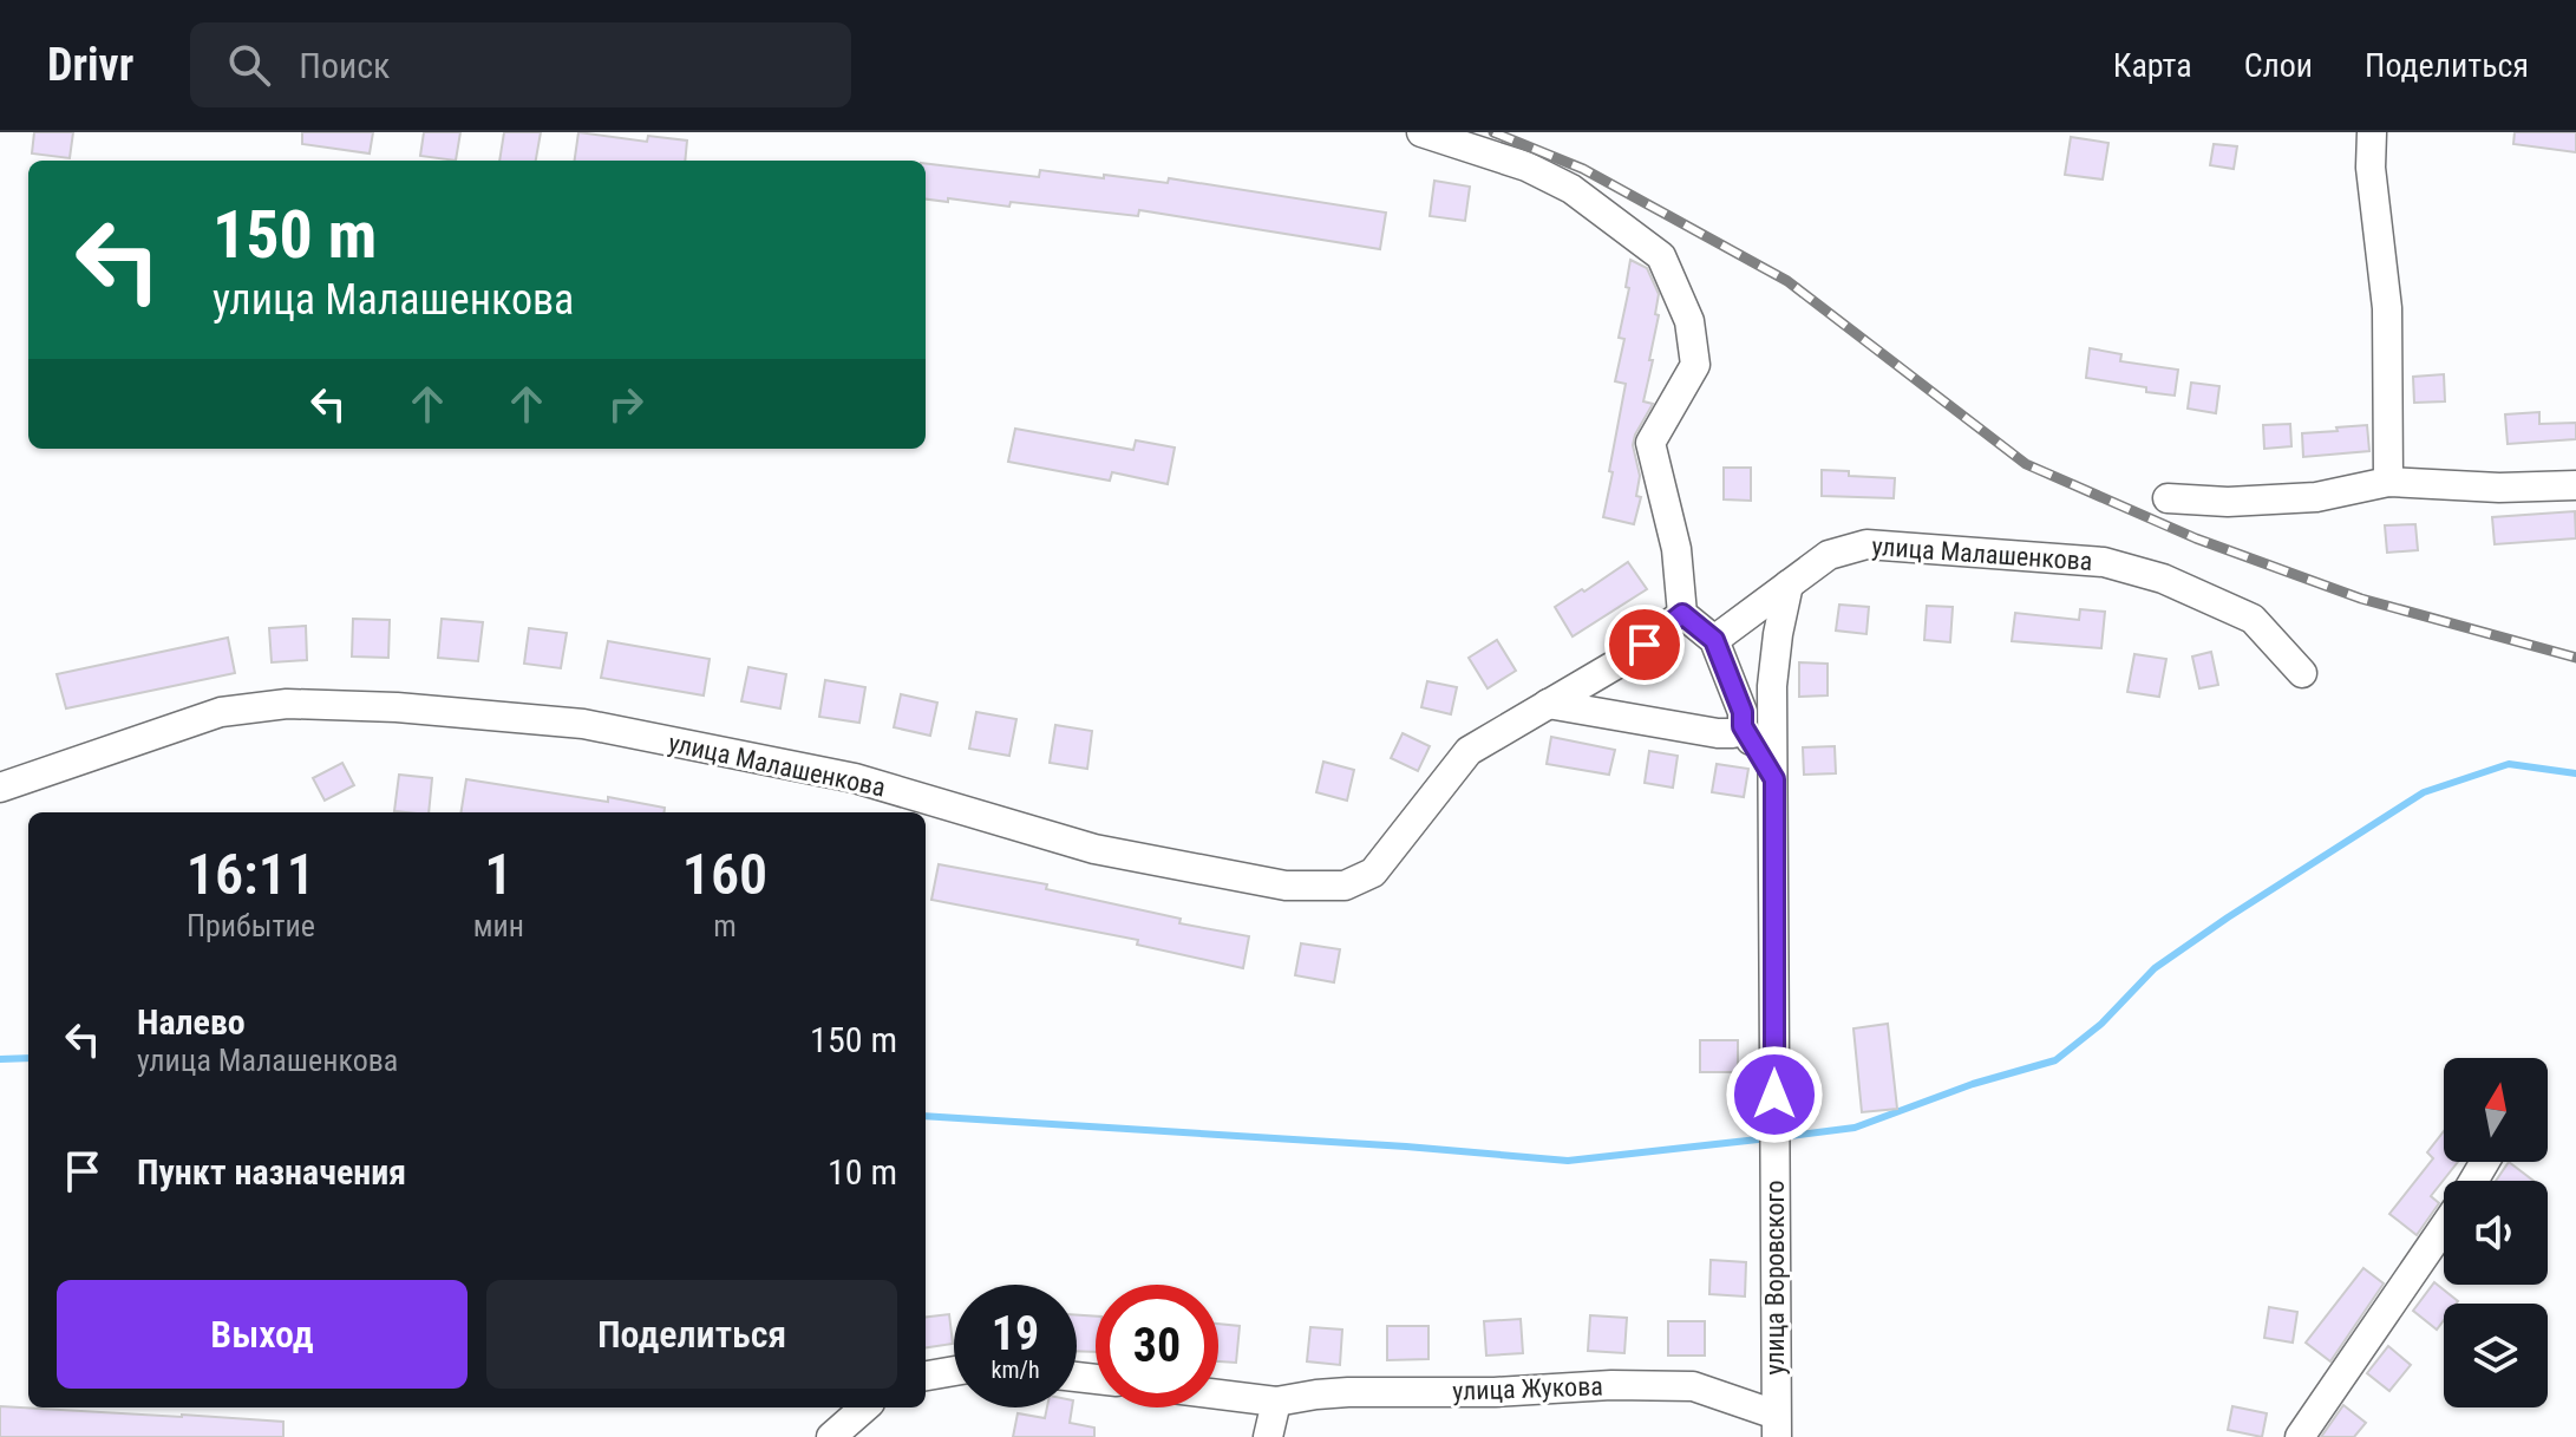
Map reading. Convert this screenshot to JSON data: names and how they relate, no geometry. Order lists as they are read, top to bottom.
{
  "streets": {
    "street": ["улица Малашенкова", "улица Воровского", "улица Жукова"]
  },
  "crossings": [
    ["улица Малашенкова", "улица Воровского"],
    ["улица Воровского", "улица Жукова"]
  ],
  "north": "top",
  "page": {
    "header": "Drivr",
    "search": "Поиск",
    "nav": ["Карта", "Слои", "Поделиться"],
    "turn": ["150 m", "улица Малашенкова"],
    "eta": [
      "16:11",
      "Прибытие",
      "1",
      "мин",
      "160",
      "m"
    ],
    "list": [
      {
        "name": "Налево",
        "note": "улица Малашенкова",
        "value": "150 m"
      },
      {
        "name": "Пункт назначения",
        "value": "10 m"
      }
    ],
    "buttons": ["Выход", "Поделиться"],
    "speed": "19 km/h",
    "limit": "30"
  }
}
